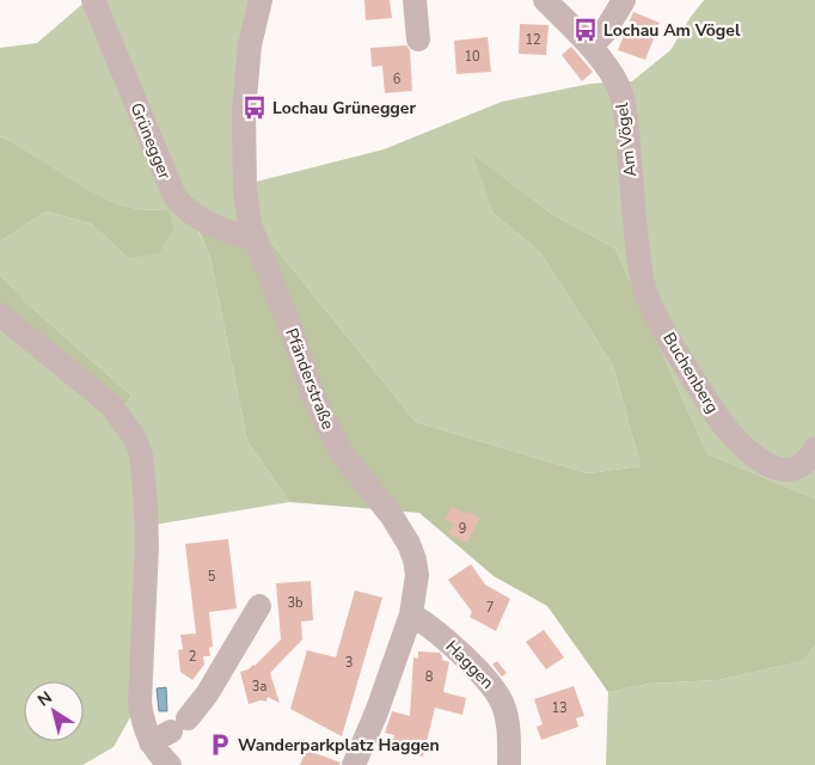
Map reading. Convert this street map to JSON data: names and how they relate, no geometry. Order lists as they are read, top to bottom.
{
  "streets": {
    "street": [
      "Am Vögel",
      "Grünegger",
      "Buchenberg",
      "Pfänderstraße",
      "Haggen"
    ]
  },
  "crossings": [
    ["Am Vögel", "Buchenberg"],
    ["Grünegger", "Pfänderstraße"],
    ["Pfänderstraße", "Haggen"]
  ],
  "places": {
    "bus stop": ["Lochau Am Vögel", "Lochau Grünegger"],
    "parking": ["Wanderparkplatz Haggen"]
  },
  "house_numbers": [
    "12",
    "10",
    "6",
    "9",
    "5",
    "3b",
    "7",
    "2",
    "3",
    "8",
    "3a",
    "13"
  ],
  "north": "top left"
}
